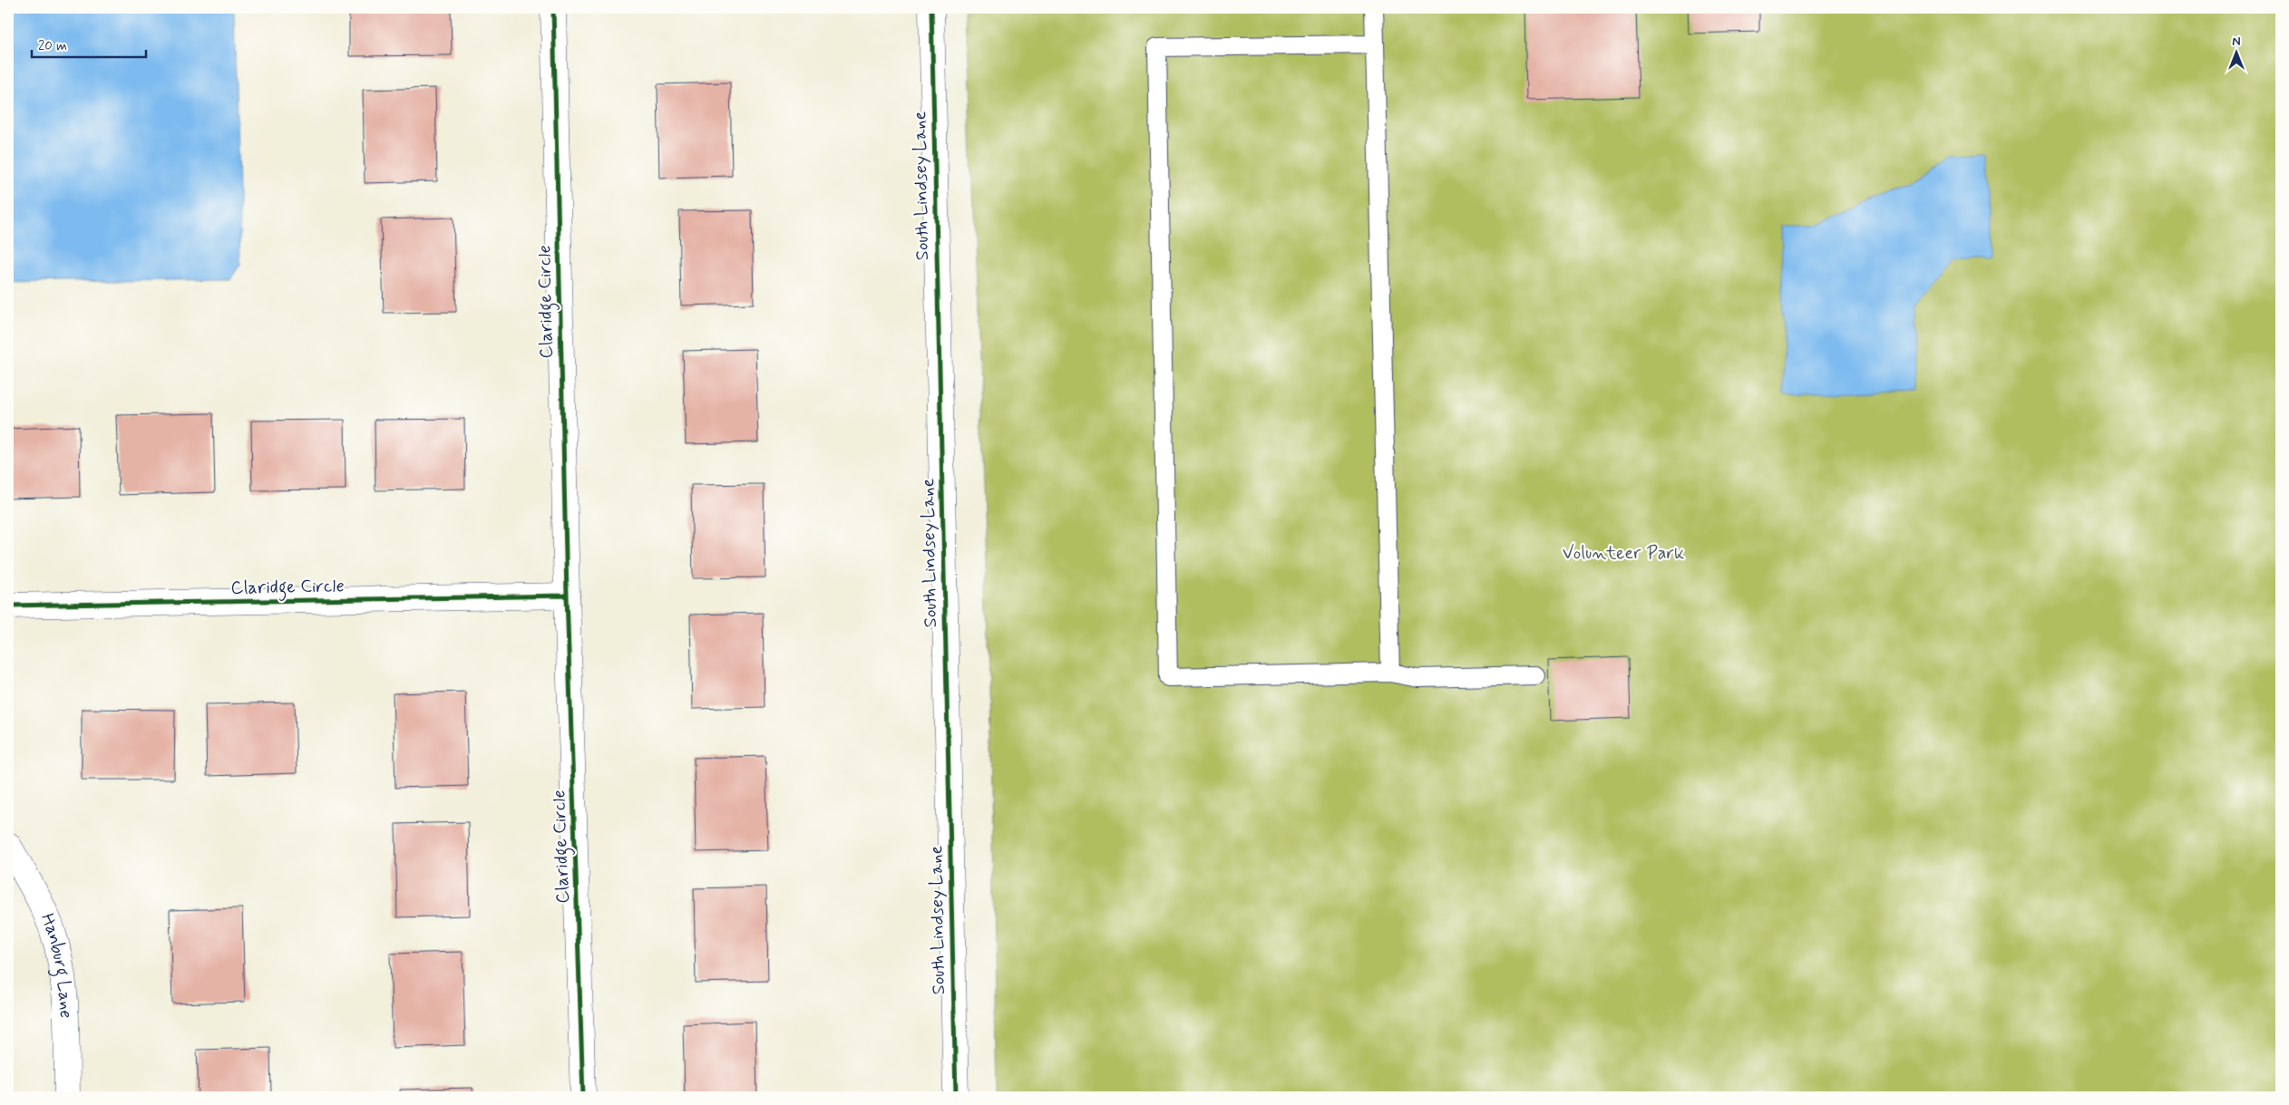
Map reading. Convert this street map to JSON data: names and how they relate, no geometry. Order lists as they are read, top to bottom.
{
  "streets": {
    "street": ["South Lindsey Lane", "Claridge Circle", "Hanburg Lane"]
  },
  "parks": ["Volunteer Park"],
  "scale_bar": "20 m",
  "north": "top"
}
